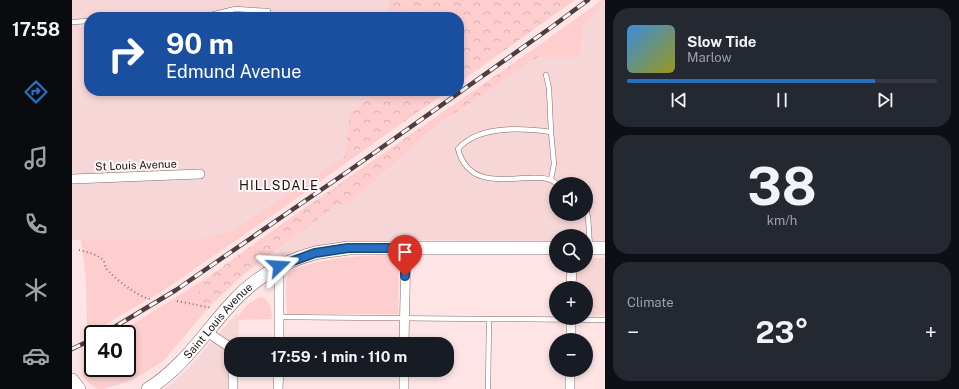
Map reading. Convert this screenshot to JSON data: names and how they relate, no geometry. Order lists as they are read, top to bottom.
{
  "streets": {
    "street": ["St Louis Avenue", "Saint Louis Avenue"]
  },
  "districts": ["HILLSDALE"],
  "page": {
    "tabs": "17:58",
    "turn": ["90 m", "Edmund Avenue"],
    "song": ["Slow Tide", "Marlow"],
    "tile": [
      ["38", "km/h"],
      "Climate"
    ],
    "map_buttons": ["+", "−"],
    "heat": ["−", "23°", "+"],
    "limit": "40",
    "trip": "17:59 · 1 min · 110 m"
  }
}
